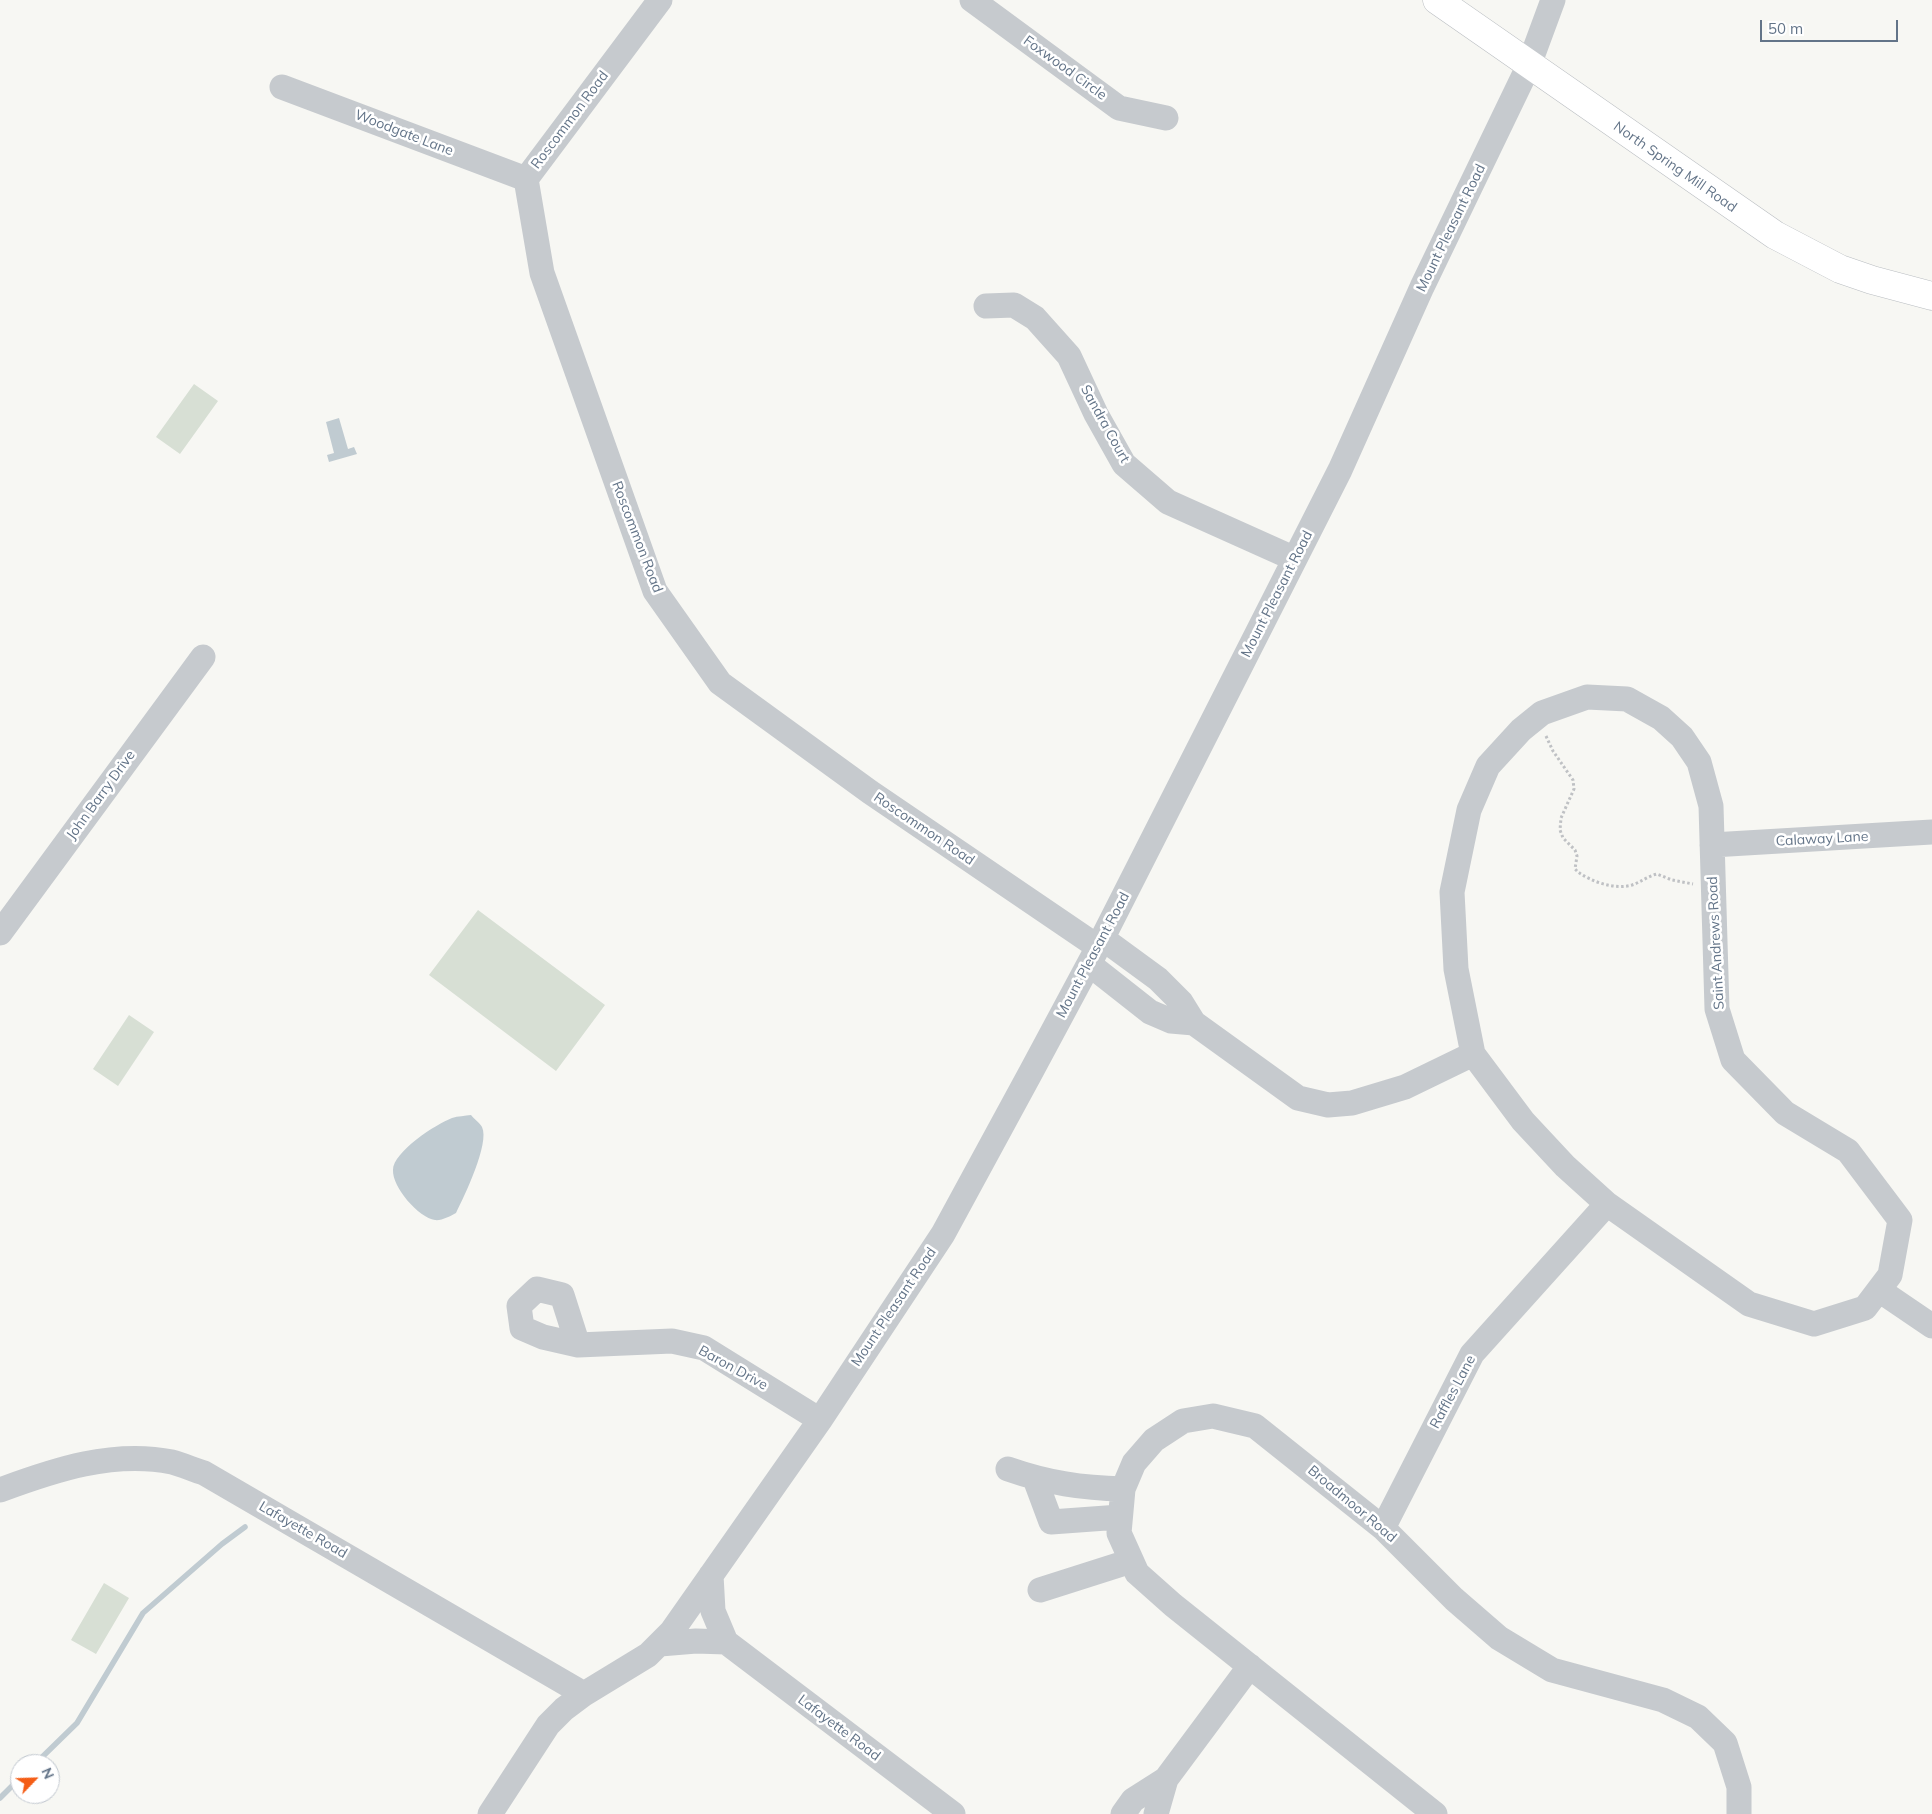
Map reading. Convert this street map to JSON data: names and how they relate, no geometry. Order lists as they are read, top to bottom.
{
  "streets": {
    "main road": ["North Spring Mill Road"],
    "street": [
      "Foxwood Circle",
      "Roscommon Road",
      "Woodgate Lane",
      "Mount Pleasant Road",
      "Sandra Court",
      "John Barry Drive",
      "Calaway Lane",
      "Saint Andrews Road",
      "Baron Drive",
      "Raffles Lane",
      "Broadmoor Road",
      "Lafayette Road"
    ]
  },
  "crossings": [
    ["Roscommon Road", "Woodgate Lane"],
    ["Roscommon Road", "Mount Pleasant Road"],
    ["North Spring Mill Road", "Mount Pleasant Road"],
    ["Mount Pleasant Road", "Sandra Court"],
    ["Mount Pleasant Road", "Baron Drive"],
    ["Mount Pleasant Road", "Lafayette Road"],
    ["Calaway Lane", "Saint Andrews Road"],
    ["Saint Andrews Road", "Raffles Lane"],
    ["Raffles Lane", "Broadmoor Road"]
  ],
  "scale_bar": "50 m",
  "north": "top right"
}
